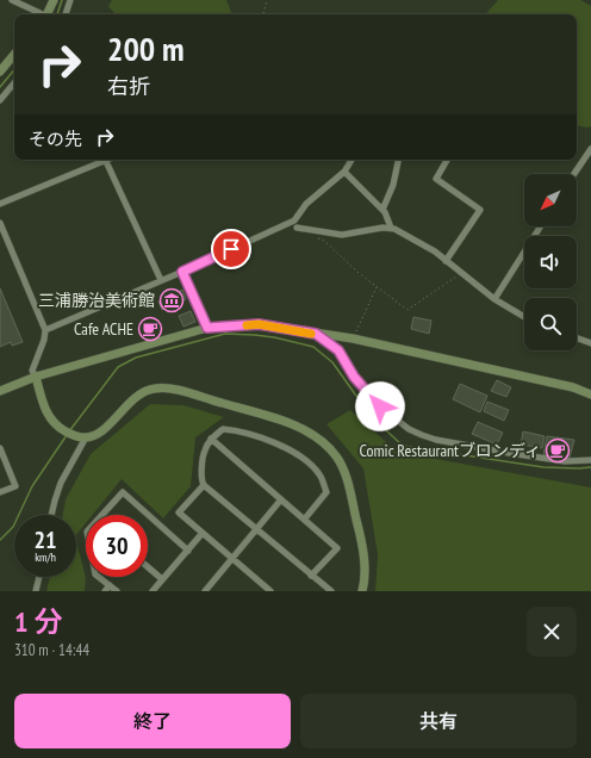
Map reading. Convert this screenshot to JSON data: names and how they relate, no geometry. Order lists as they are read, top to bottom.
{
  "places": {
    "museum": ["三浦勝治美術館"],
    "cafe": ["Cafe ACHE", "Comic Restaurantブロンディ"]
  },
  "north": "bottom left",
  "page": {
    "turn": ["200 m", "右折"],
    "then": "その先",
    "speed": "21 km/h",
    "limit": "30",
    "heading": ["1 分", "310 m · 14:44"],
    "buttons": ["終了", "共有"]
  }
}
